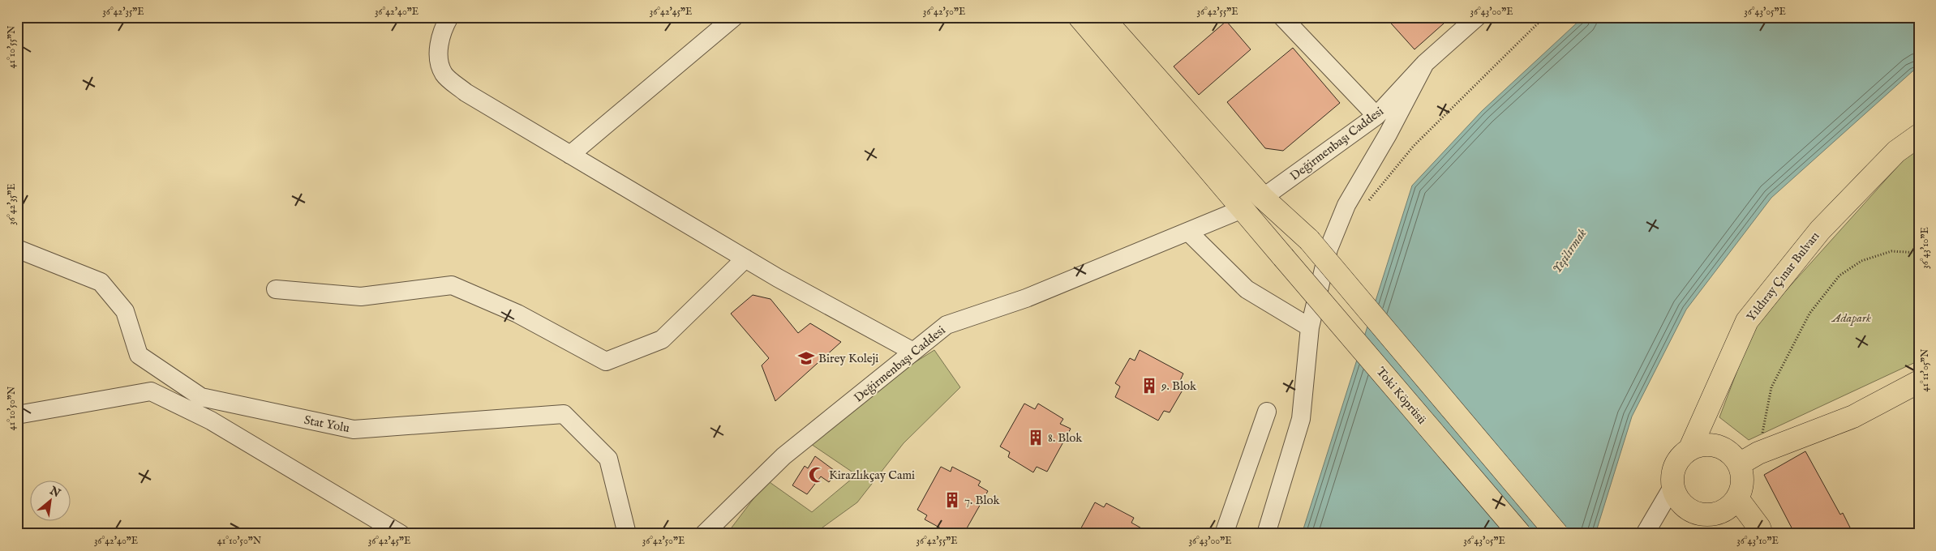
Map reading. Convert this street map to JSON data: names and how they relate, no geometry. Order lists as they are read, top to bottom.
{
  "streets": {
    "main road": ["Yıldıray Çınar Bulvarı", "Toki Köprüsü"],
    "street": ["Değirmenbaşı Caddesi", "Stat Yolu"]
  },
  "crossings": [
    ["Değirmenbaşı Caddesi", "Toki Köprüsü"]
  ],
  "water": ["Yeşilırmak"],
  "parks": ["Adapark"],
  "places": {
    "school or university": ["Birey Koleji"],
    "building": ["9. Blok", "8. Blok", "7. Blok"],
    "mosque": ["Kirazlıkçay Cami"]
  },
  "north": "top right",
  "coordinates": [
    "36°42'35\"E",
    "36°42'40\"E",
    "36°42'45\"E",
    "36°42'50\"E",
    "36°42'55\"E",
    "36°43'00\"E",
    "36°43'05\"E",
    "41°10'55\"N",
    "36°43'10\"E",
    "41°11'05\"N",
    "41°10'50\"N"
  ]
}
